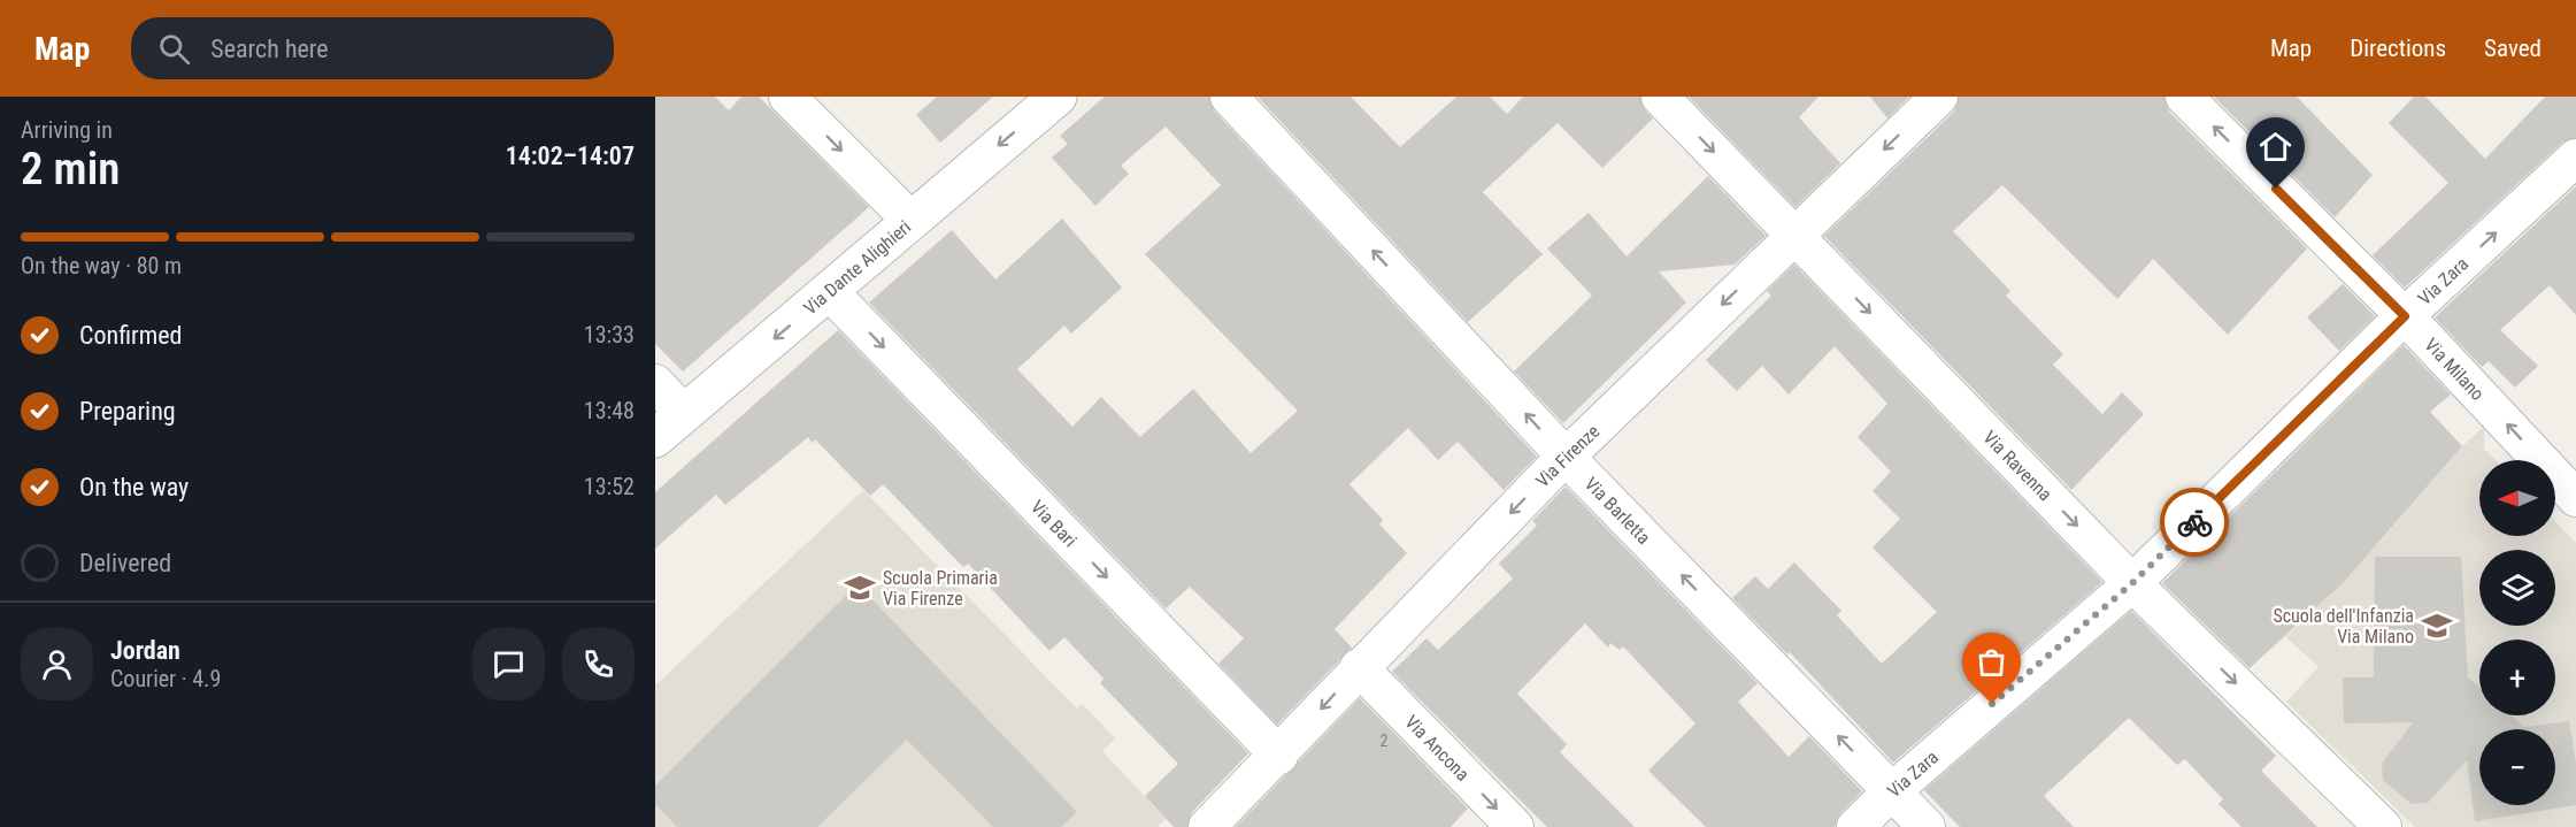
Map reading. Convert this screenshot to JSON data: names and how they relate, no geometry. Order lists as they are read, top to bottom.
{
  "streets": {
    "street": [
      "Via Dante Alighieri",
      "Via Zara",
      "Via Milano",
      "Via Firenze",
      "Via Ravenna",
      "Via Barletta",
      "Via Bari",
      "Via Ancona"
    ]
  },
  "crossings": [
    ["Via Dante Alighieri", "Via Bari"],
    ["Via Zara", "Via Milano"],
    ["Via Zara", "Via Ravenna"],
    ["Via Zara", "Via Barletta"],
    ["Via Firenze", "Via Ravenna"],
    ["Via Firenze", "Via Barletta"],
    ["Via Firenze", "Via Bari"],
    ["Via Firenze", "Via Ancona"]
  ],
  "one_way": [
    "Via Dante Alighieri",
    "Via Milano",
    "Via Firenze",
    "Via Ravenna",
    "Via Barletta",
    "Via Bari",
    "Via Ancona"
  ],
  "places": {
    "school or university": ["Scuola Primaria Via Firenze", "Scuola dell'Infanzia Via Milano"]
  },
  "house_numbers": ["2"],
  "north": "left",
  "page": {
    "header": "Map",
    "search": "Search here",
    "nav": ["Map", "Directions", "Saved"],
    "heading": ["2 min", "Arriving in", "14:02–14:07"],
    "panel": ["Jordan", "Courier · 4.9"],
    "bar": "On the way · 80 m",
    "list": [
      ["Confirmed", "13:33"],
      ["Preparing", "13:48"],
      ["On the way", "13:52"],
      "Delivered"
    ],
    "map_buttons": ["+", "−"]
  }
}
